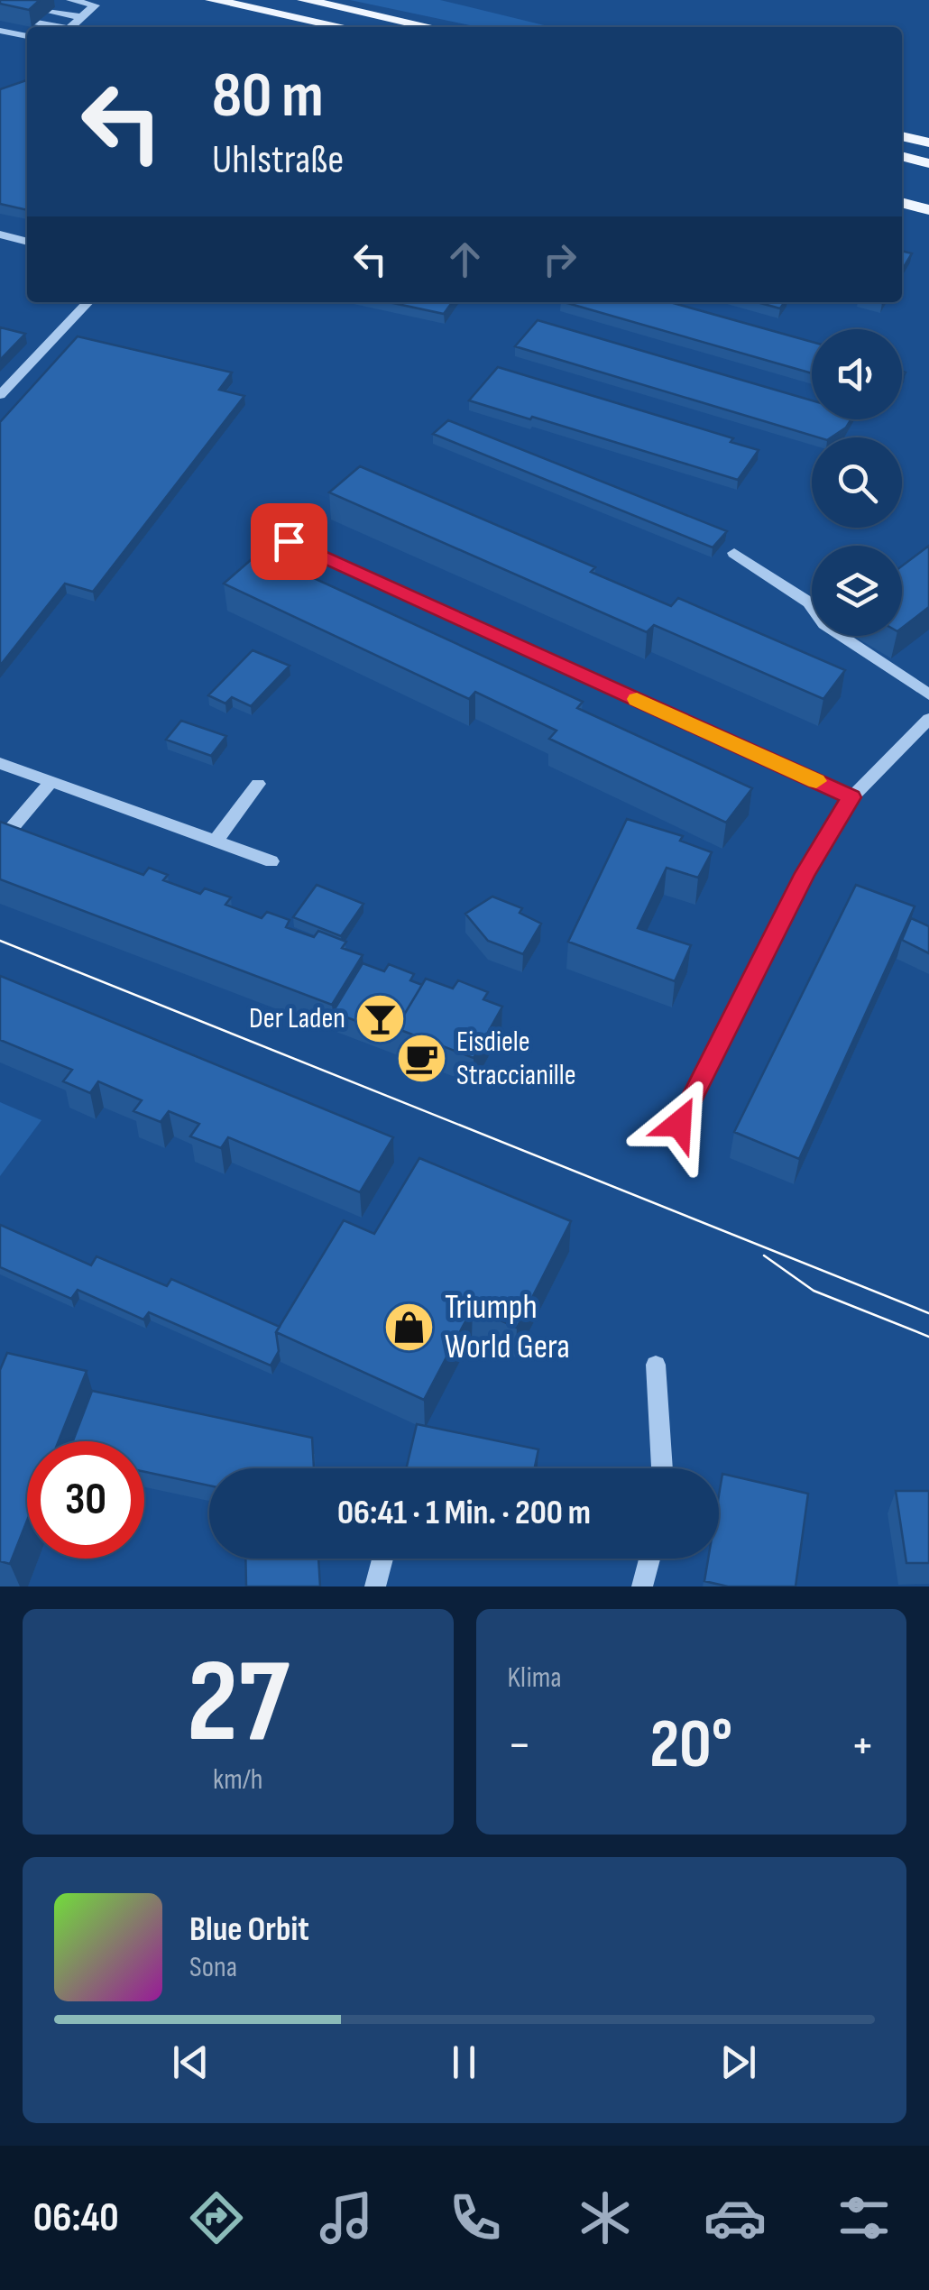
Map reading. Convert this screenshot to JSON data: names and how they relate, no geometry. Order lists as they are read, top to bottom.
{
  "places": {
    "bar": ["Der Laden"],
    "cafe": ["Eisdiele Straccianille"],
    "shop": ["Triumph World Gera"]
  },
  "page": {
    "turn": ["80 m", "Uhlstraße"],
    "limit": "30",
    "trip": "06:41 · 1 Min. · 200 m",
    "tile": [
      ["27", "km/h"],
      "Klima"
    ],
    "heat": ["−", "20°", "+"],
    "song": ["Blue Orbit", "Sona"],
    "tabs": "06:40"
  }
}
